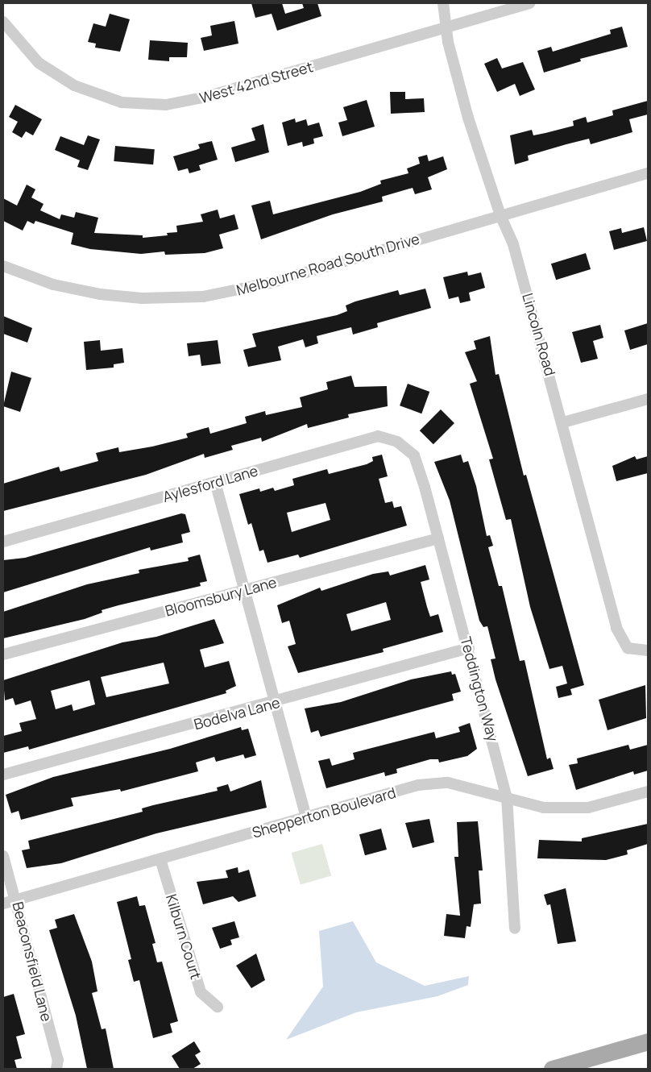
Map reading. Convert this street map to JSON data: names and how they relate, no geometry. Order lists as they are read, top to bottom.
{
  "streets": {
    "street": [
      "West 42nd Street",
      "Melbourne Road South Drive",
      "Lincoln Road",
      "Aylesford Lane",
      "Bloomsbury Lane",
      "Teddington Way",
      "Bodelva Lane",
      "Shepperton Boulevard",
      "Kilburn Court",
      "Beaconsfield Lane"
    ]
  },
  "crossings": [
    ["West 42nd Street", "Lincoln Road"],
    ["Melbourne Road South Drive", "Lincoln Road"],
    ["Aylesford Lane", "Teddington Way"],
    ["Bloomsbury Lane", "Teddington Way"],
    ["Teddington Way", "Bodelva Lane"],
    ["Teddington Way", "Shepperton Boulevard"],
    ["Shepperton Boulevard", "Kilburn Court"],
    ["Shepperton Boulevard", "Beaconsfield Lane"]
  ]
}
